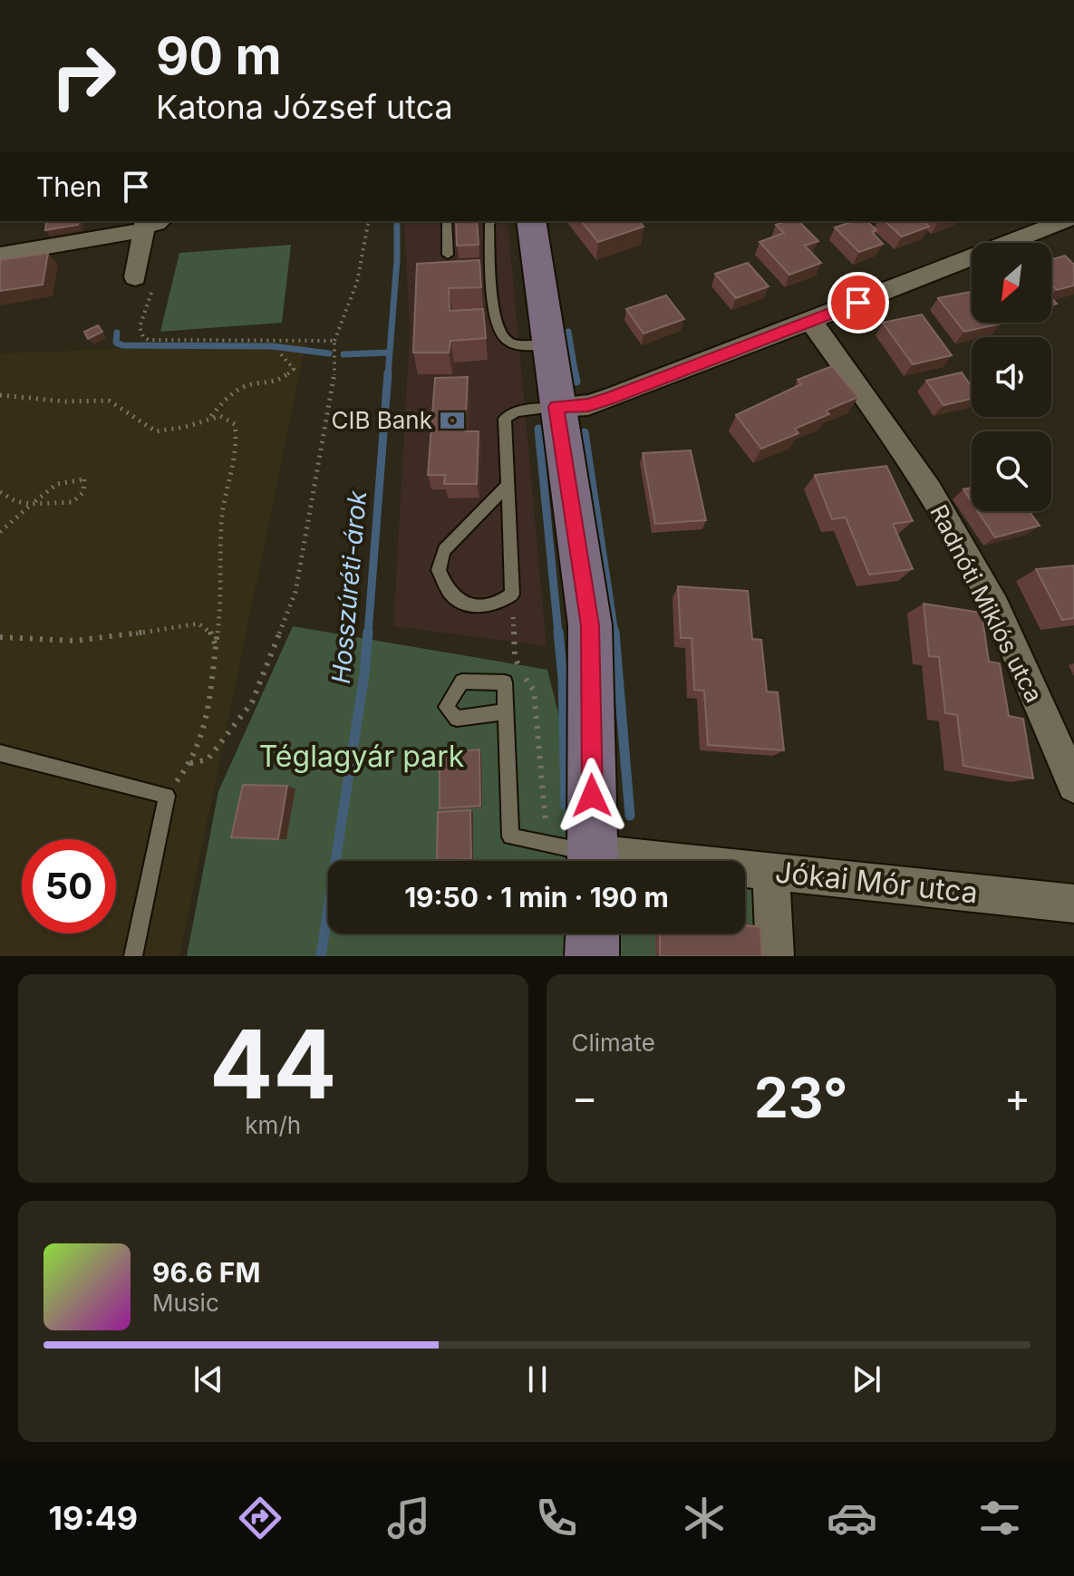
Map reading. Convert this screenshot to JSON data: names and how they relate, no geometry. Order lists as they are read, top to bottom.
{
  "streets": {
    "street": ["Radnóti Miklós utca", "Jókai Mór utca"]
  },
  "water": ["Hosszúréti-árok"],
  "parks": ["Téglagyár park"],
  "places": {
    "bank": ["CIB Bank"]
  },
  "north": "bottom left",
  "page": {
    "turn": ["90 m", "Katona József utca"],
    "then": "Then",
    "limit": "50",
    "trip": "19:50 · 1 min · 190 m",
    "tile": [
      ["44", "km/h"],
      "Climate"
    ],
    "heat": ["−", "23°", "+"],
    "song": ["96.6 FM", "Music"],
    "tabs": "19:49"
  }
}
